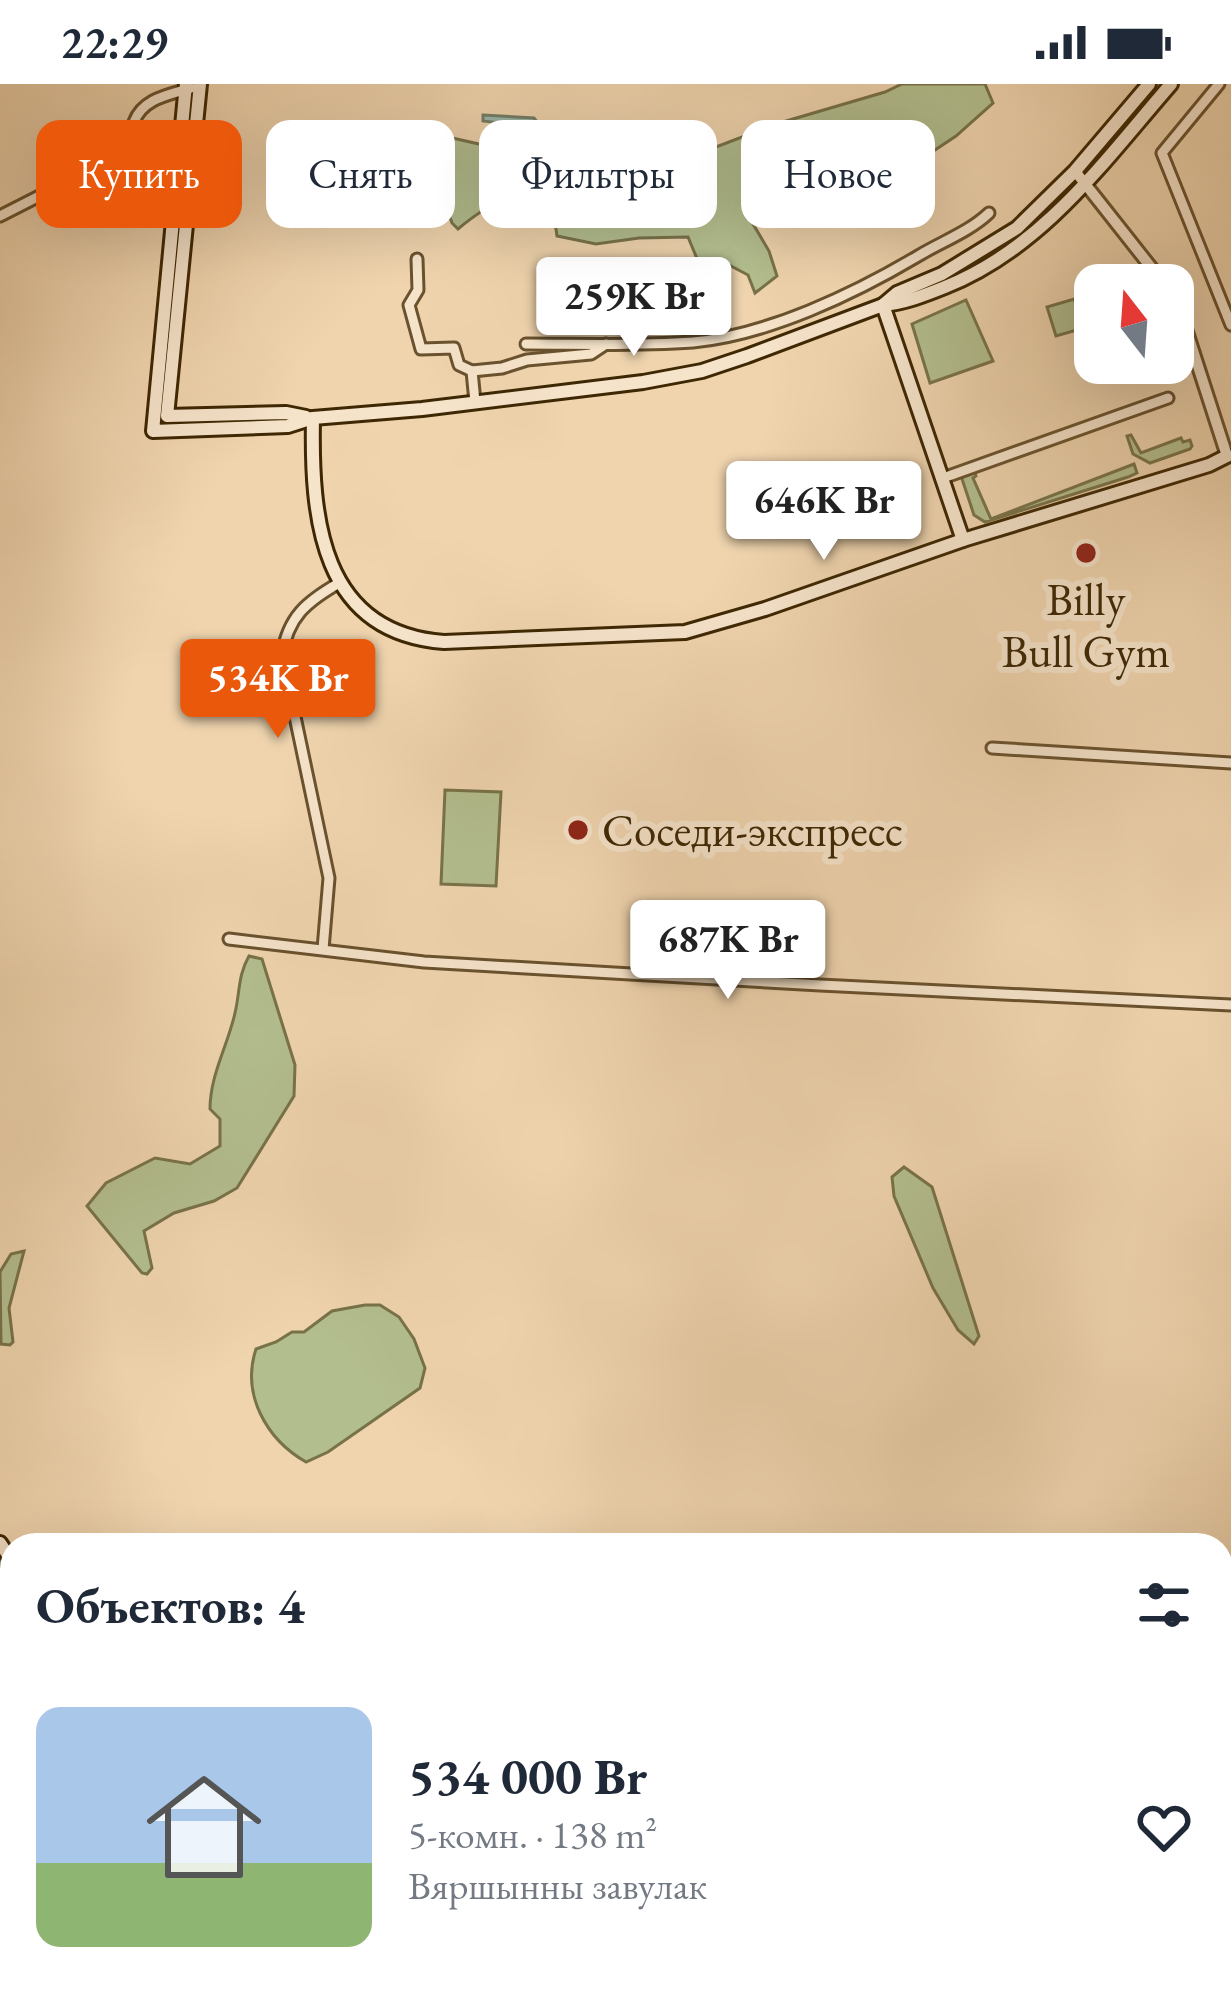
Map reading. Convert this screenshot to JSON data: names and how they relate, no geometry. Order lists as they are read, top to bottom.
{
  "places": ["Billy Bull Gym", "Соседи-экспресс"],
  "north": "top",
  "page": {
    "status": "22:29",
    "chip": [
      "Купить",
      "Снять",
      "Фильтры",
      "Новое"
    ],
    "price": [
      "259K Br",
      "646K Br",
      "534K Br",
      "687K Br"
    ],
    "heading": "Объектов: 4",
    "list": [
      {
        "name": "534 000 Br",
        "note": "5-комн. · 138 m² · Вяршынны завулак"
      }
    ]
  }
}
